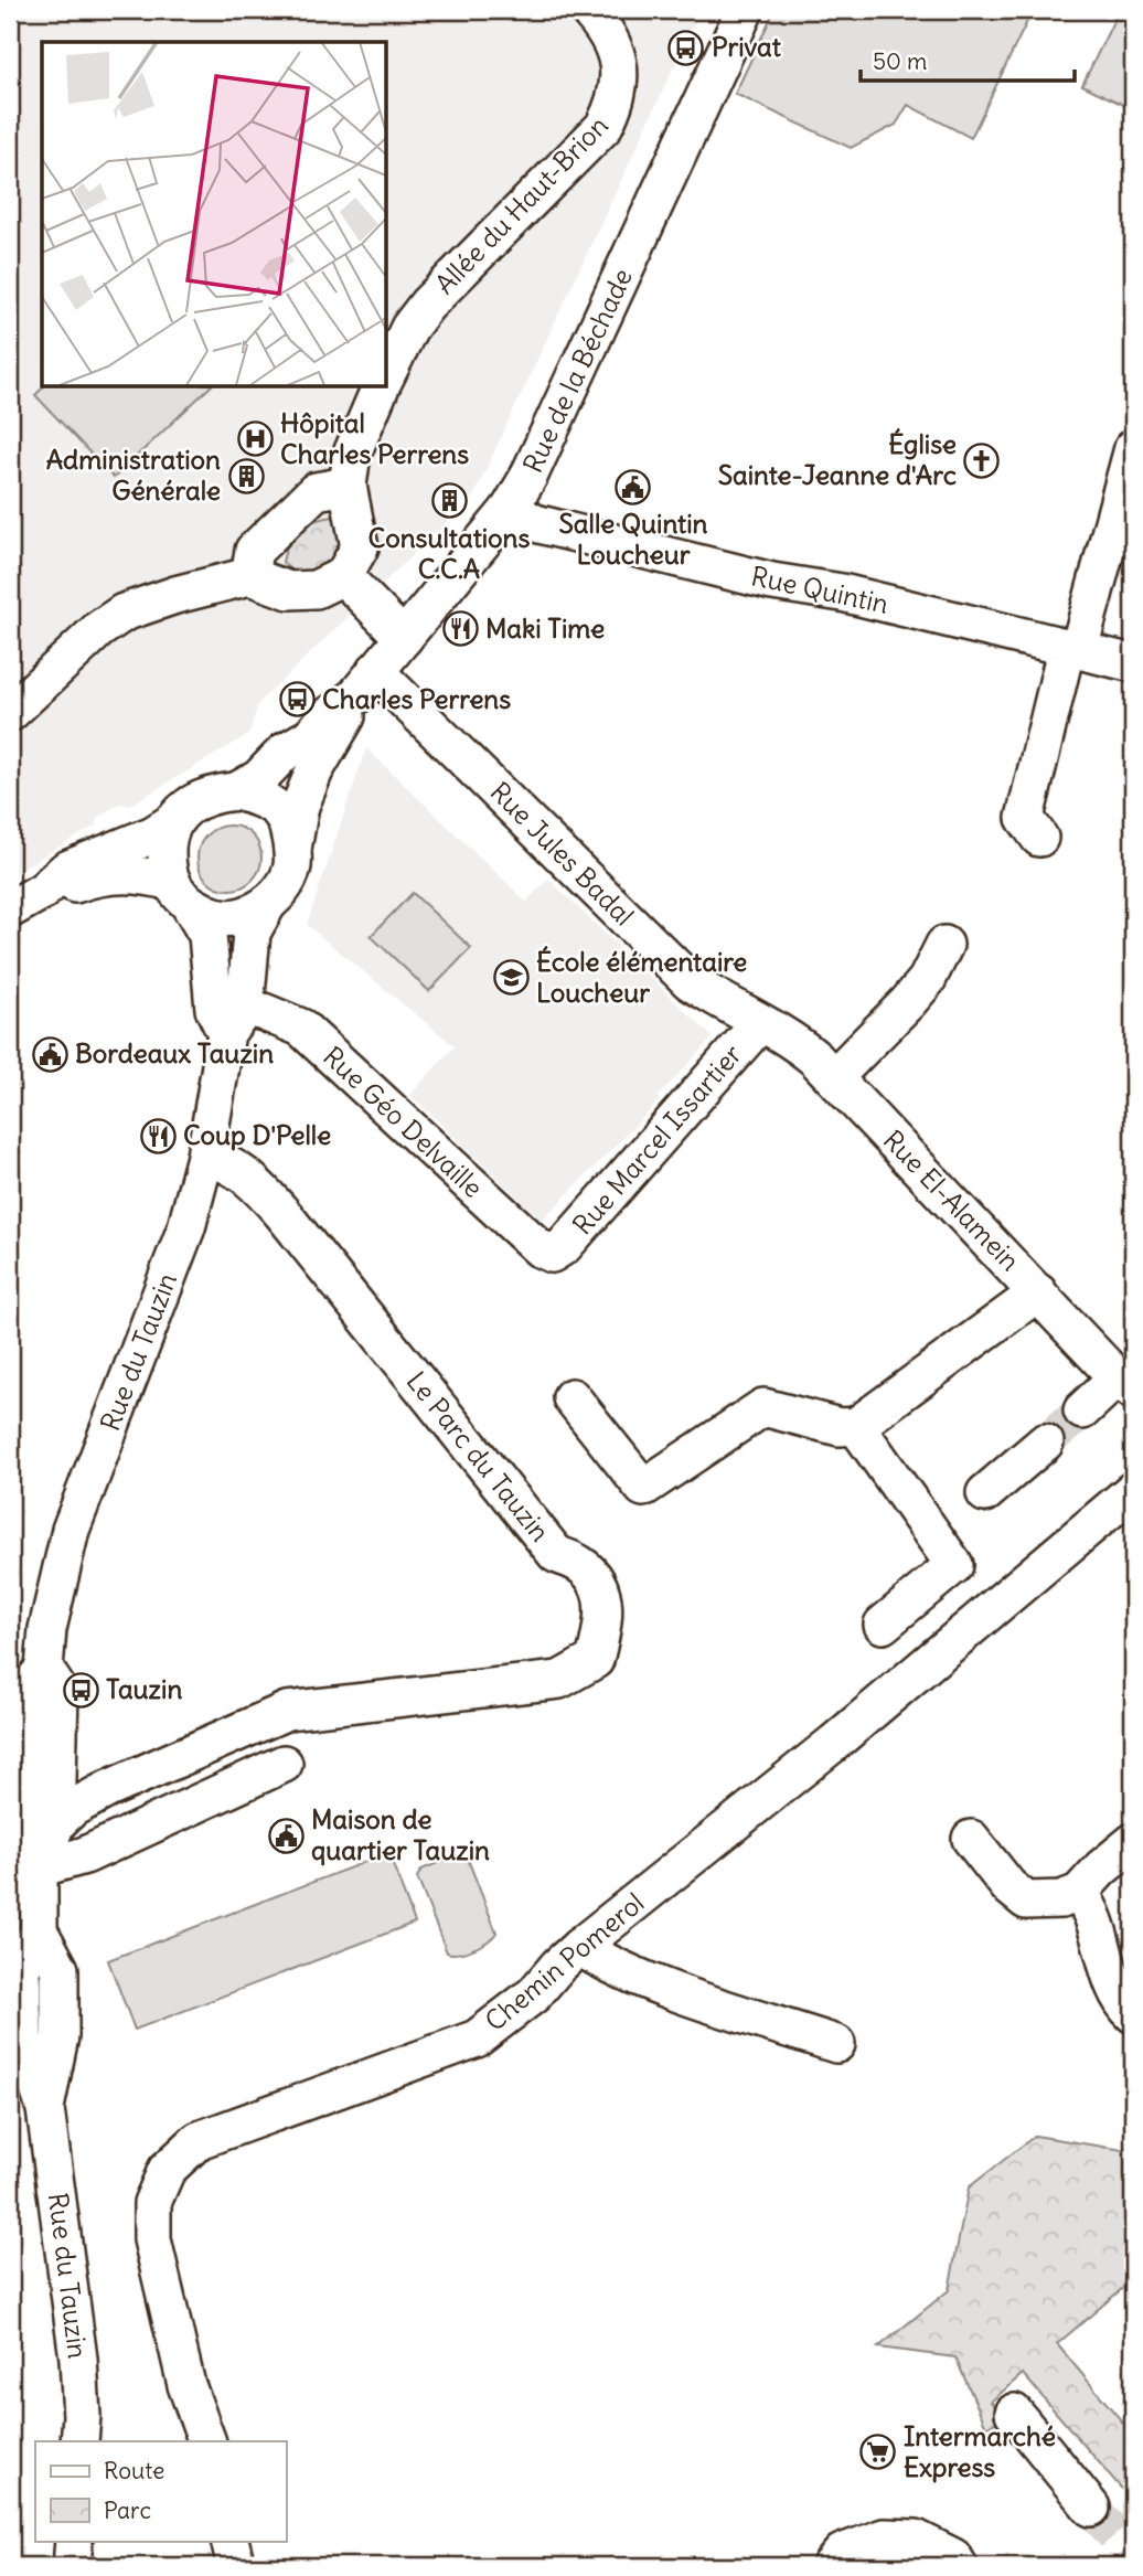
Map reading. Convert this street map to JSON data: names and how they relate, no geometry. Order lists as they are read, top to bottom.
{
  "streets": {
    "street": [
      "Allée du Haut-Brion",
      "Rue de la Béchade",
      "Rue Quintin",
      "Rue Jules Badal",
      "Rue Géo Delvaille",
      "Rue Marcel Issartier",
      "Rue El-Alamein",
      "Rue du Tauzin",
      "Le Parc du Tauzin",
      "Chemin Pomerol"
    ]
  },
  "crossings": [
    ["Rue de la Béchade", "Rue Quintin"],
    ["Rue de la Béchade", "Rue Jules Badal"],
    ["Rue de la Béchade", "Rue du Tauzin"],
    ["Rue Jules Badal", "Rue Marcel Issartier"],
    ["Rue Jules Badal", "Rue El-Alamein"],
    ["Rue Géo Delvaille", "Rue Marcel Issartier"],
    ["Rue Géo Delvaille", "Rue du Tauzin"],
    ["Rue Marcel Issartier", "Rue El-Alamein"],
    ["Rue du Tauzin", "Le Parc du Tauzin"]
  ],
  "places": {
    "bus stop": ["Privat", "Charles Perrens", "Tauzin"],
    "hospital": ["Hôpital Charles Perrens"],
    "church": ["Église Sainte-Jeanne d'Arc"],
    "building": ["Administration Générale", "Consultations C.C.A"],
    "public building": ["Salle Quintin Loucheur", "Bordeaux Tauzin", "Maison de quartier Tauzin"],
    "restaurant": ["Maki Time", "Coup D'Pelle"],
    "school or university": ["École élémentaire Loucheur"],
    "supermarket": ["Intermarché Express"]
  },
  "legend": ["Route", "Parc"],
  "scale_bar": "50 m"
}
